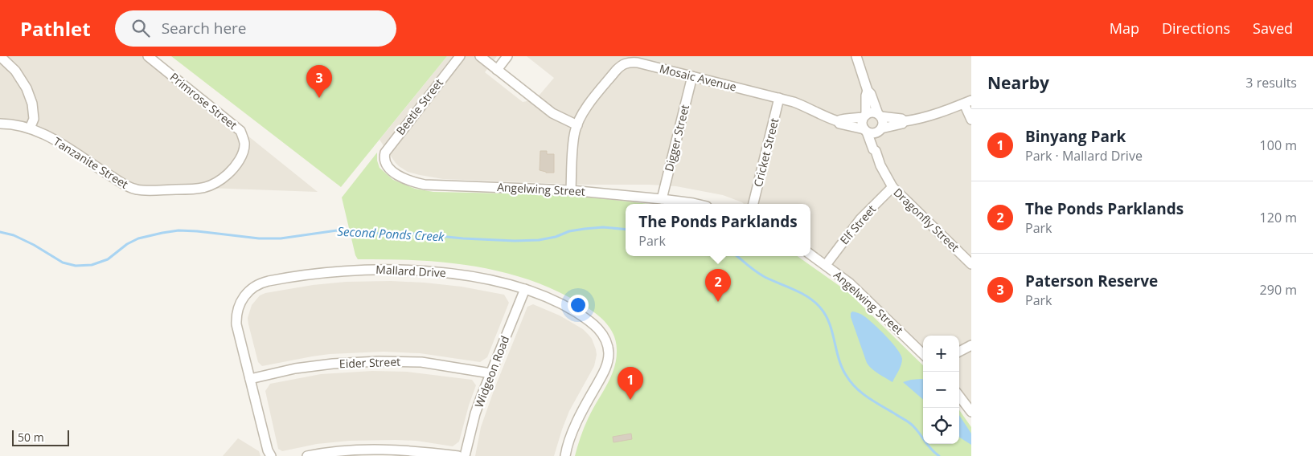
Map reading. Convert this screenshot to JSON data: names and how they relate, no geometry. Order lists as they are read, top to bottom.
{
  "streets": {
    "street": [
      "Mosaic Avenue",
      "Primrose Street",
      "Beetle Street",
      "Digger Street",
      "Cricket Street",
      "Tanzanite Street",
      "Angelwing Street",
      "Dragonfly Street",
      "Elf Street",
      "Mallard Drive",
      "Eider Street",
      "Widgeon Road"
    ]
  },
  "crossings": [
    ["Mosaic Avenue", "Digger Street"],
    ["Mosaic Avenue", "Cricket Street"],
    ["Mosaic Avenue", "Angelwing Street"],
    ["Mosaic Avenue", "Dragonfly Street"],
    ["Primrose Street", "Tanzanite Street"],
    ["Beetle Street", "Angelwing Street"],
    ["Digger Street", "Angelwing Street"],
    ["Angelwing Street", "Elf Street"],
    ["Dragonfly Street", "Elf Street"],
    ["Mallard Drive", "Eider Street"],
    ["Mallard Drive", "Widgeon Road"],
    ["Eider Street", "Widgeon Road"]
  ],
  "water": ["Second Ponds Creek"],
  "scale_bar": "50 m",
  "page": {
    "header": "Pathlet",
    "search": "Search here",
    "nav": ["Map", "Directions", "Saved"],
    "heading": ["Nearby", "3 results"],
    "pins": ["3", "2", "1"],
    "list": [
      {
        "mark": "1",
        "name": "Binyang Park",
        "note": "Park · Mallard Drive",
        "value": "100 m"
      },
      {
        "mark": "2",
        "name": "The Ponds Parklands",
        "note": "Park",
        "value": "120 m"
      },
      {
        "mark": "3",
        "name": "Paterson Reserve",
        "note": "Park",
        "value": "290 m"
      }
    ],
    "popup": ["The Ponds Parklands", "Park"],
    "map_buttons": ["+", "−"],
    "scale": "50 m"
  }
}
